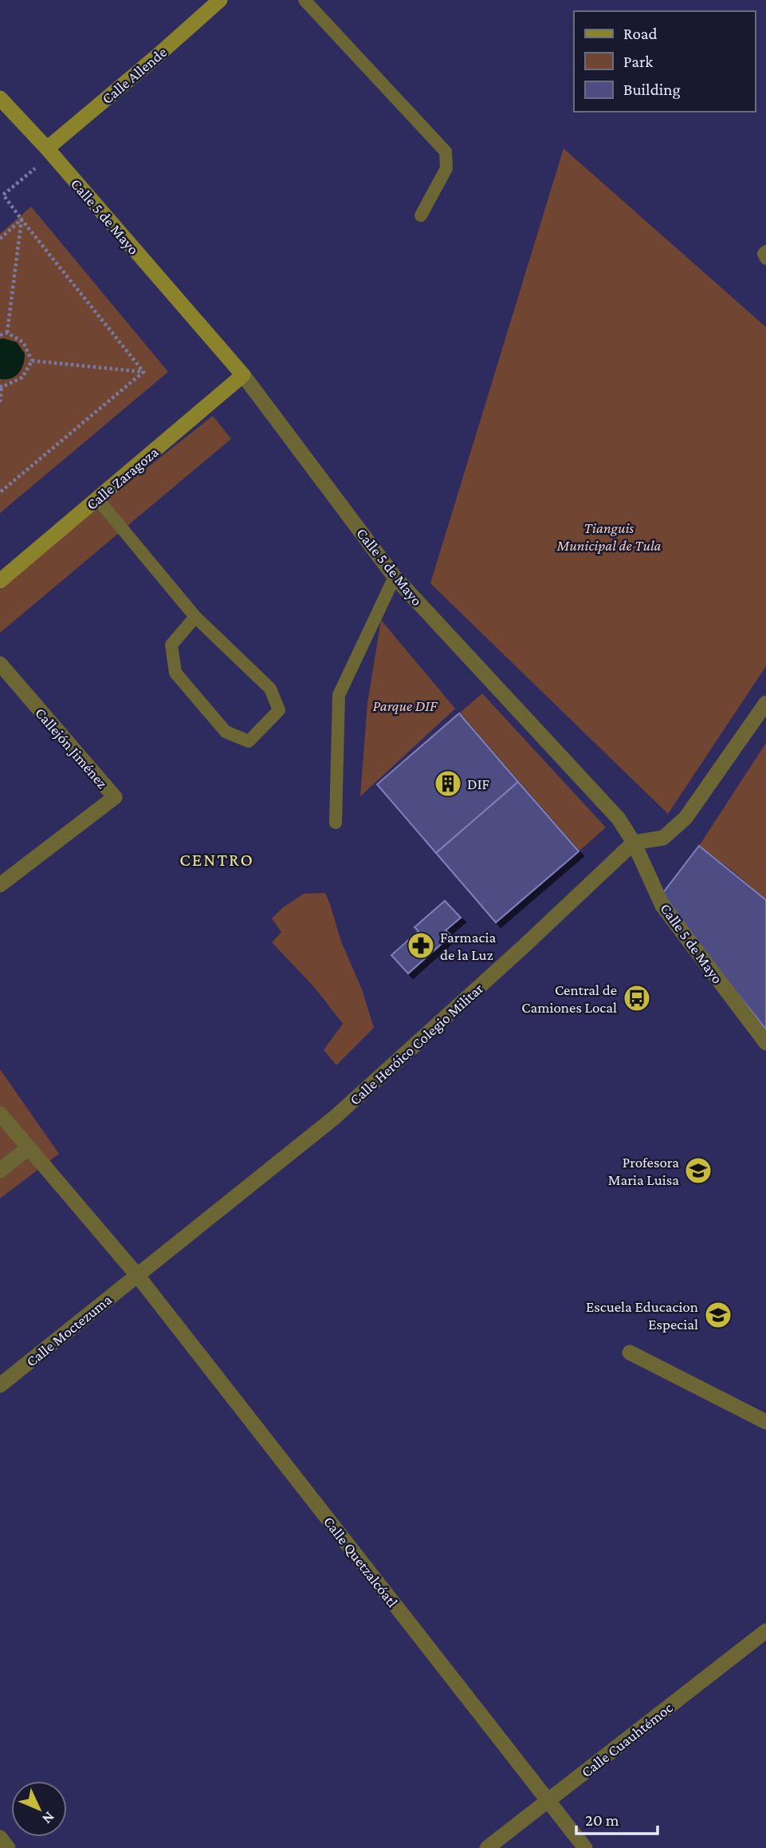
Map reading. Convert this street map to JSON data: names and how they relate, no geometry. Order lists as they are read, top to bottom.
{
  "streets": {
    "main road": ["Calle Allende", "Calle 5 de Mayo", "Calle Zaragoza"],
    "street": [
      "Callejón Jiménez",
      "Calle Heróico Colegio Militar",
      "Calle Moctezuma",
      "Calle Quetzalcóatl",
      "Calle Cuauhtémoc"
    ]
  },
  "crossings": [
    ["Calle Allende", "Calle 5 de Mayo"],
    ["Calle 5 de Mayo", "Calle Zaragoza"],
    ["Calle 5 de Mayo", "Calle Heróico Colegio Militar"],
    ["Calle Heróico Colegio Militar", "Calle Moctezuma"],
    ["Calle Heróico Colegio Militar", "Calle Quetzalcóatl"],
    ["Calle Moctezuma", "Calle Quetzalcóatl"],
    ["Calle Quetzalcóatl", "Calle Cuauhtémoc"]
  ],
  "districts": ["CENTRO"],
  "parks": ["Tianguis Municipal de Tula", "Parque DIF"],
  "places": {
    "building": ["DIF"],
    "pharmacy": ["Farmacia de la Luz"],
    "bus stop": ["Central de Camiones Local"],
    "school or university": ["Profesora Maria Luisa", "Escuela Educacion Especial"]
  },
  "legend": ["Road", "Park", "Building"],
  "scale_bar": "20 m",
  "north": "bottom right"
}
